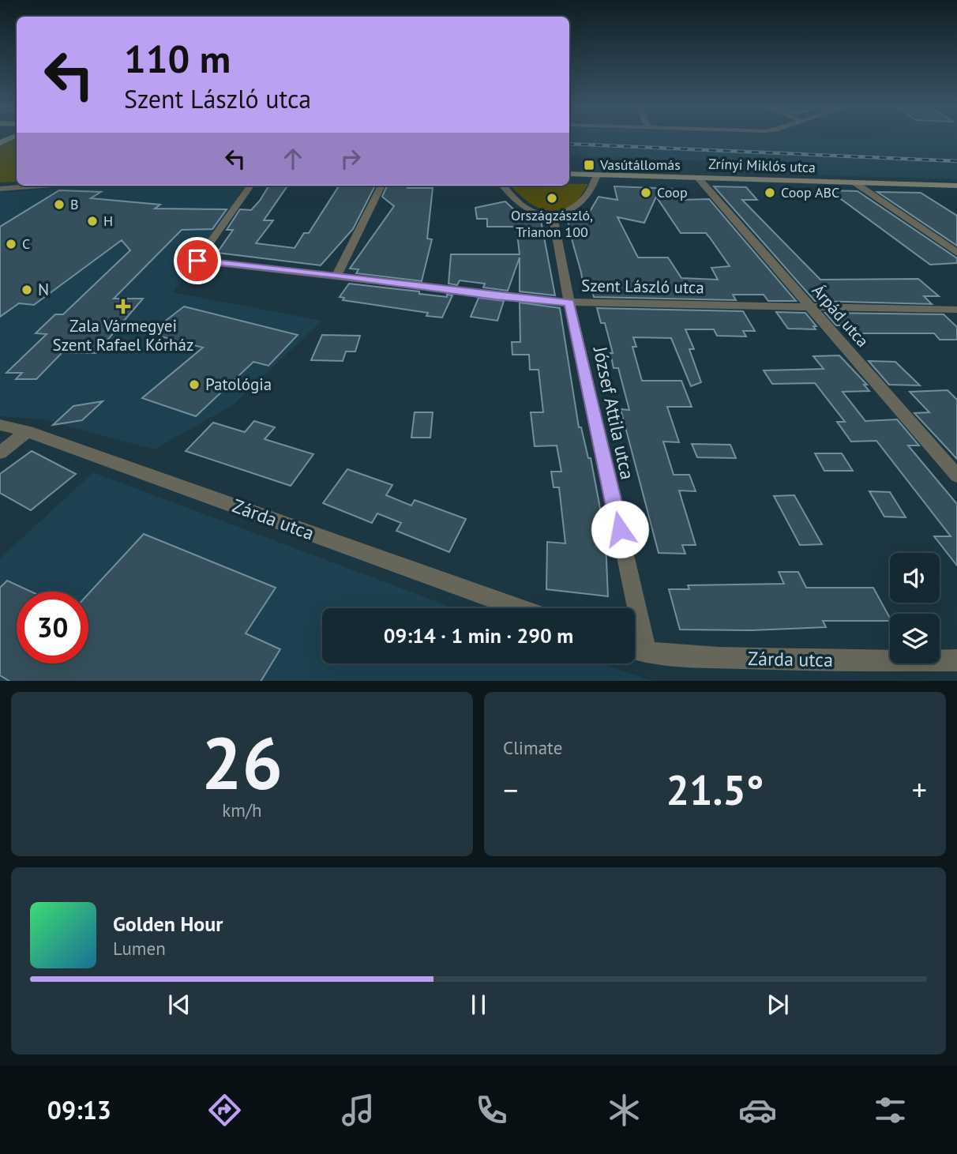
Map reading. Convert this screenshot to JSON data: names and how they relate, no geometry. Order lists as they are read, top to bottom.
{
  "streets": {
    "main road": ["Zrínyi Miklós utca"],
    "street": [
      "Szent László utca",
      "Árpád utca",
      "József Attila utca",
      "Zárda utca"
    ]
  },
  "crossings": [
    ["Zrínyi Miklós utca", "Árpád utca"],
    ["Szent László utca", "Árpád utca"],
    ["Szent László utca", "József Attila utca"],
    ["József Attila utca", "Zárda utca"]
  ],
  "places": {
    "transit": ["Vasútállomás"],
    "other": [
      "Coop",
      "Coop ABC",
      "Országzászló, Trianon 100",
      "B",
      "H",
      "C",
      "N",
      "Patológia"
    ],
    "health": ["Zala Vármegyei Szent Rafael Kórház"]
  },
  "page": {
    "turn": ["110 m", "Szent László utca"],
    "limit": "30",
    "trip": "09:14 · 1 min · 290 m",
    "tile": [
      ["26", "km/h"],
      "Climate"
    ],
    "heat": ["−", "21.5°", "+"],
    "song": ["Golden Hour", "Lumen"],
    "tabs": "09:13"
  }
}
